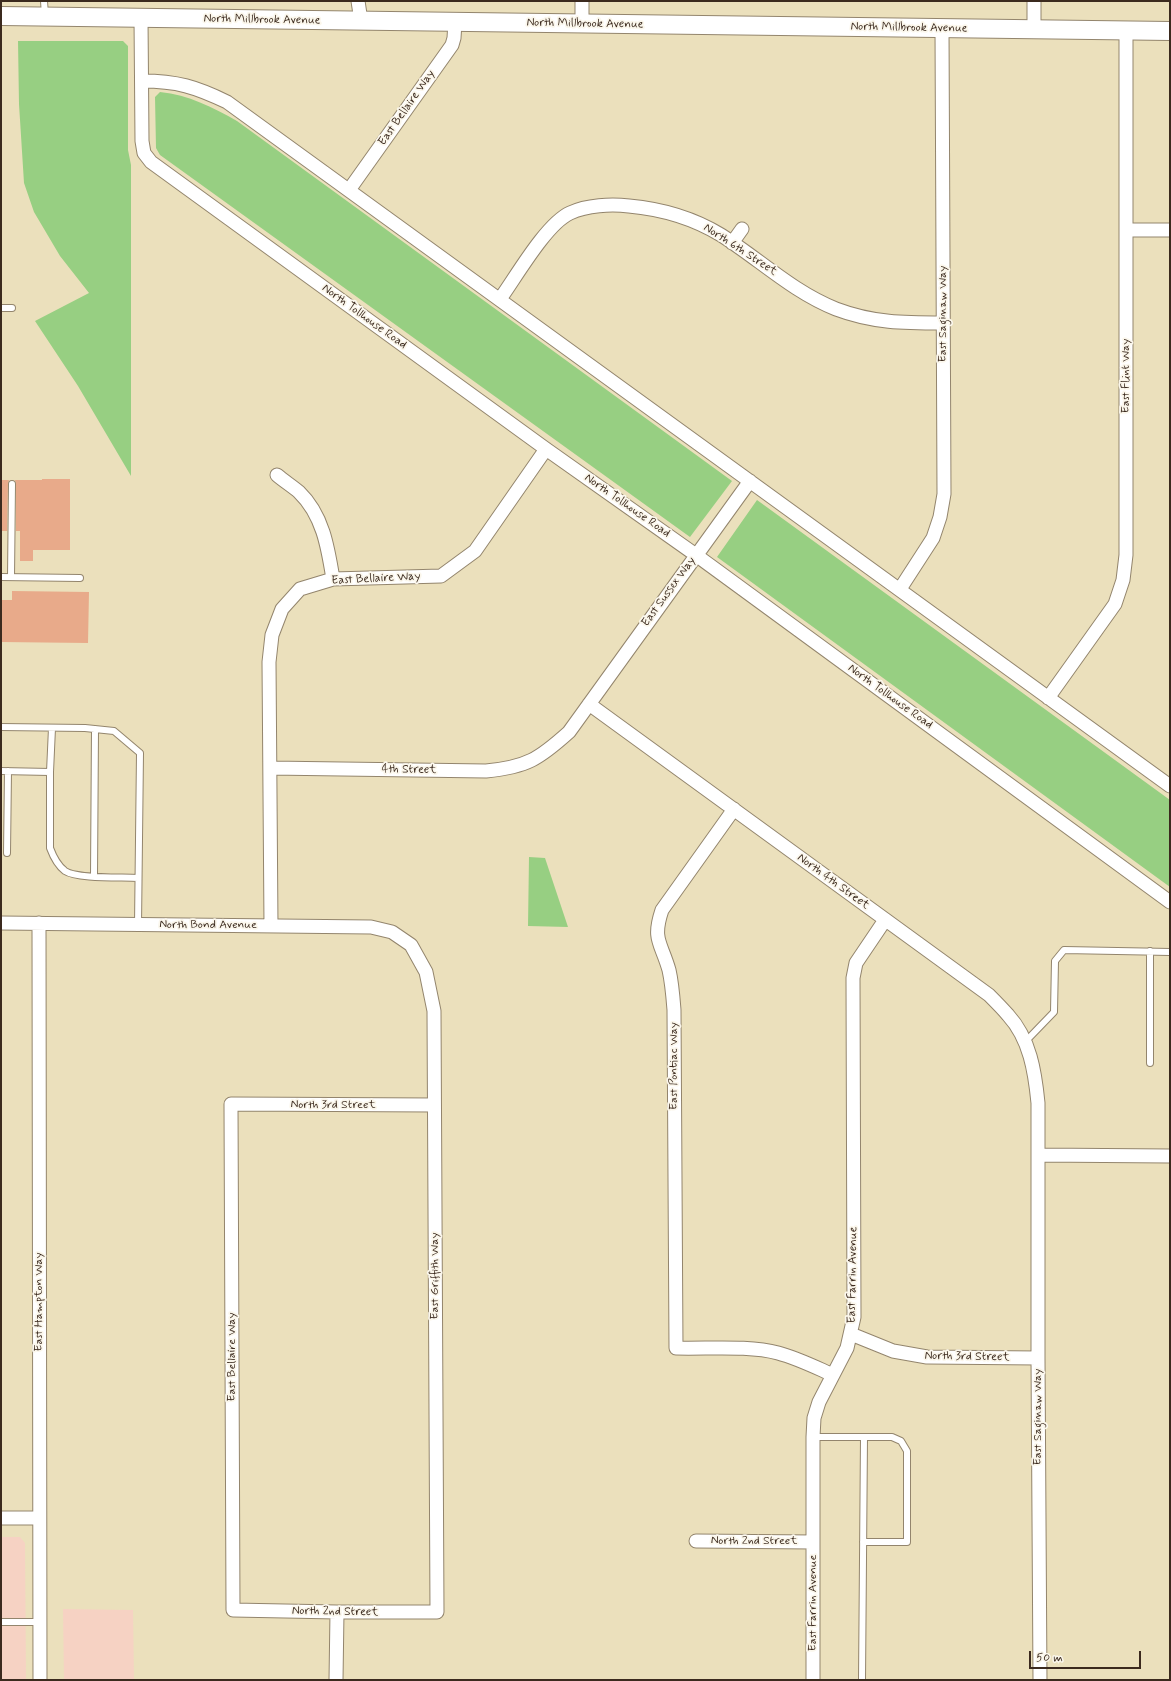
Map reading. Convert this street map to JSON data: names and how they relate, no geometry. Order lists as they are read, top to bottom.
{
  "streets": {
    "street": [
      "North Millbrook Avenue",
      "East Bellaire Way",
      "North 6th Street",
      "East Saginaw Way",
      "North Tollhouse Road",
      "East Flint Way",
      "East Sussex Way",
      "4th Street",
      "North 4th Street",
      "North Bond Avenue",
      "East Pontiac Way",
      "North 3rd Street",
      "East Farrin Avenue",
      "East Griffith Way",
      "East Hampton Way",
      "North 2nd Street"
    ]
  },
  "crossings": [
    ["North Millbrook Avenue", "East Bellaire Way"],
    ["North Millbrook Avenue", "East Saginaw Way"],
    ["North Millbrook Avenue", "North Tollhouse Road"],
    ["North Millbrook Avenue", "East Flint Way"],
    ["East Bellaire Way", "North Tollhouse Road"],
    ["East Bellaire Way", "4th Street"],
    ["East Bellaire Way", "North Bond Avenue"],
    ["East Bellaire Way", "North 3rd Street"],
    ["East Bellaire Way", "North 2nd Street"],
    ["North 6th Street", "East Saginaw Way"],
    ["East Saginaw Way", "North 4th Street"],
    ["East Saginaw Way", "North 3rd Street"],
    ["North Tollhouse Road", "East Sussex Way"],
    ["East Sussex Way", "4th Street"],
    ["East Sussex Way", "North 4th Street"],
    ["4th Street", "North 4th Street"],
    ["North 4th Street", "East Pontiac Way"],
    ["North 4th Street", "East Farrin Avenue"],
    ["North Bond Avenue", "East Griffith Way"],
    ["North Bond Avenue", "East Hampton Way"],
    ["East Pontiac Way", "East Farrin Avenue"],
    ["North 3rd Street", "East Farrin Avenue"],
    ["North 3rd Street", "East Griffith Way"],
    ["East Farrin Avenue", "North 2nd Street"],
    ["East Griffith Way", "North 2nd Street"]
  ],
  "scale_bar": "50 m"
}
